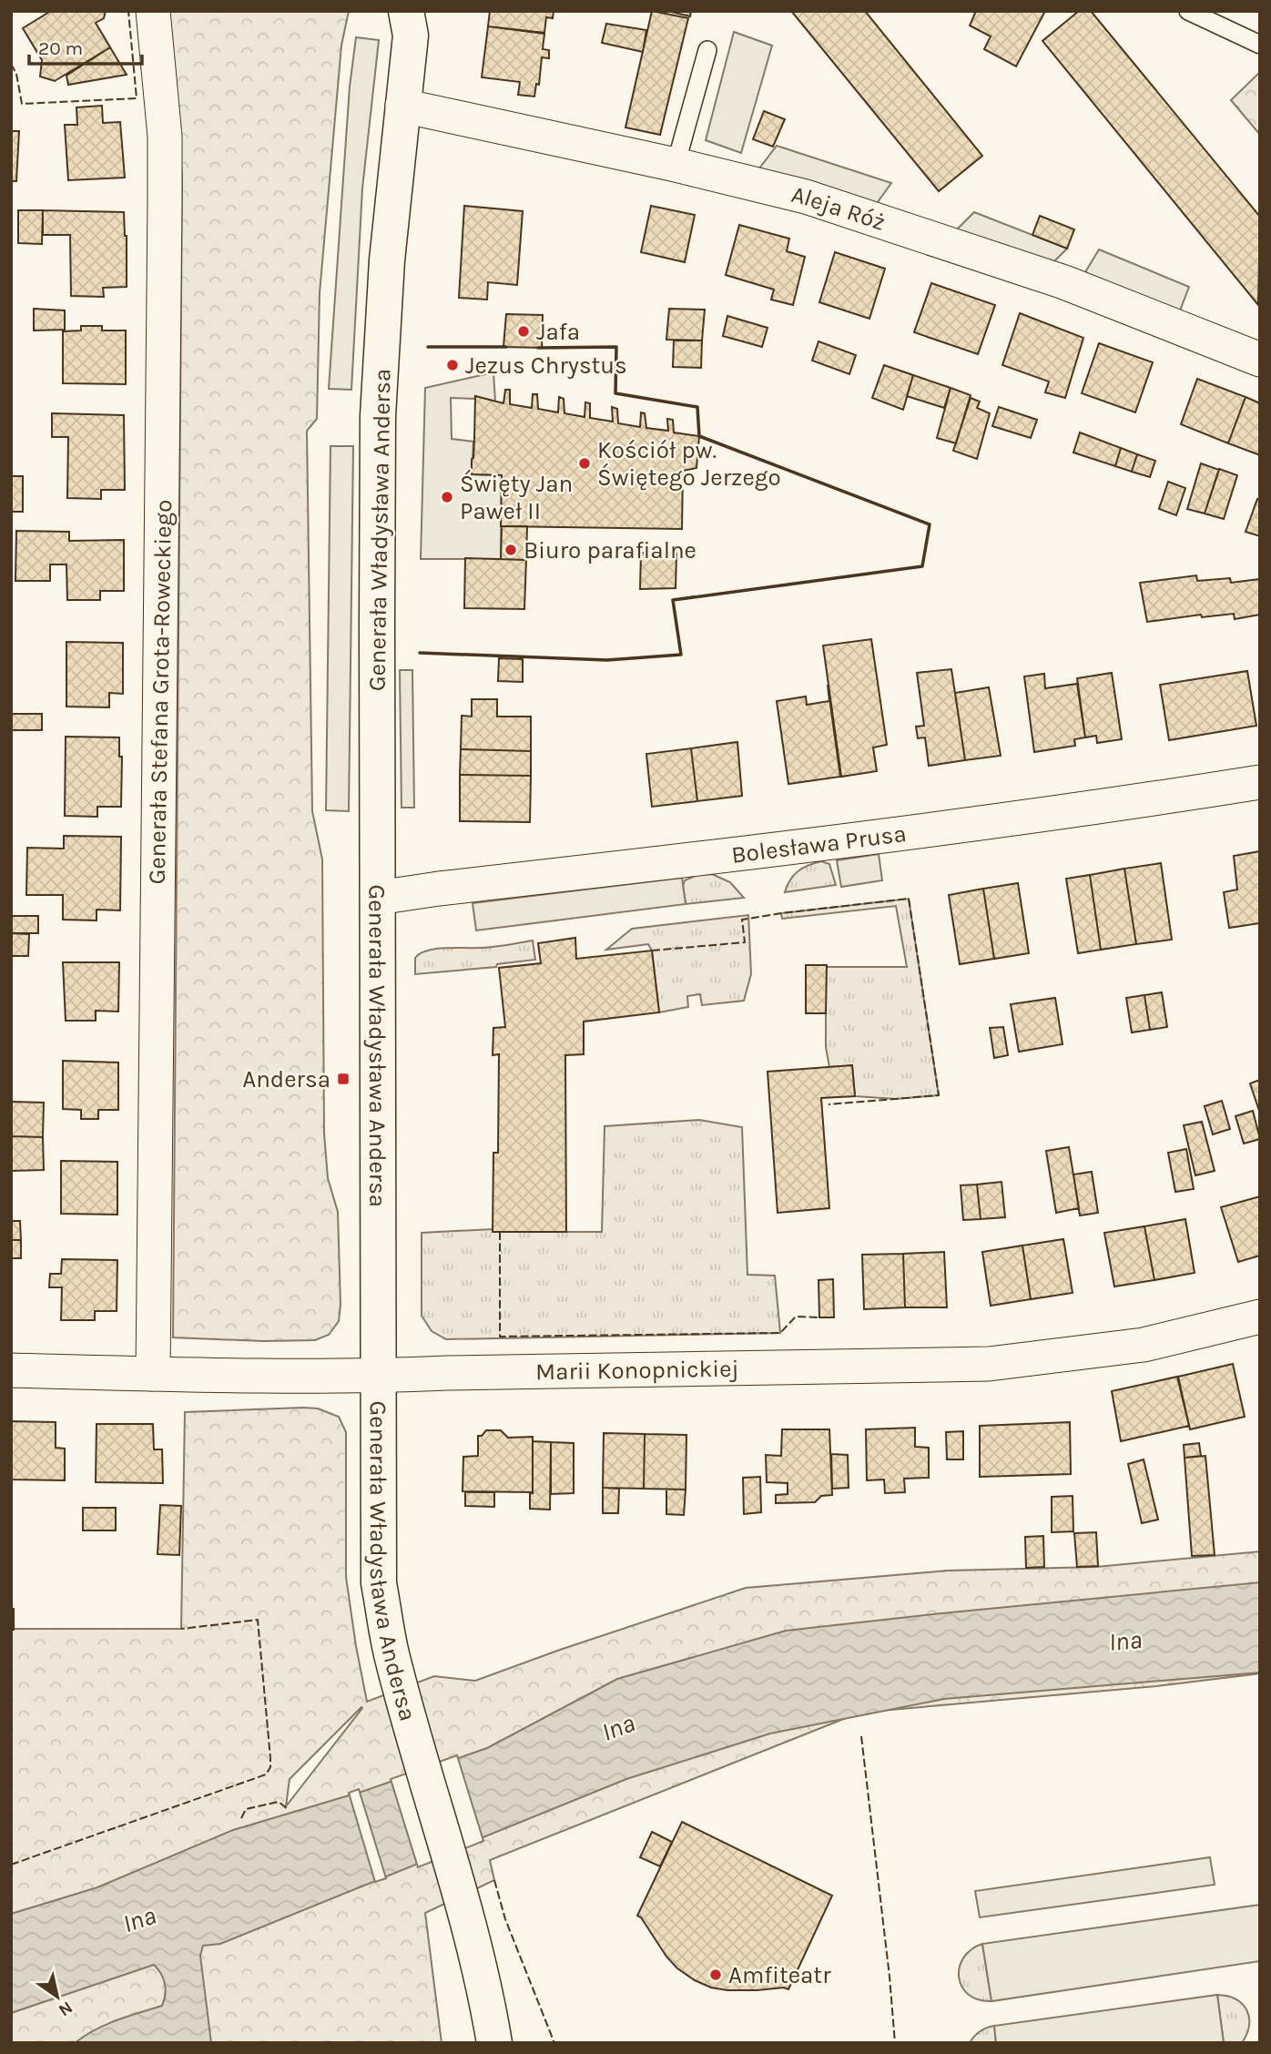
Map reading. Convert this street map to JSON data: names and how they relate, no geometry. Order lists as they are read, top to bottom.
{
  "streets": {
    "street": [
      "Aleja Róż",
      "Generała Władysława Andersa",
      "Generała Stefana Grota-Roweckiego",
      "Bolesława Prusa",
      "Marii Konopnickiej"
    ]
  },
  "crossings": [
    ["Aleja Róż", "Generała Władysława Andersa"],
    ["Generała Władysława Andersa", "Bolesława Prusa"],
    ["Generała Władysława Andersa", "Marii Konopnickiej"],
    ["Generała Stefana Grota-Roweckiego", "Marii Konopnickiej"]
  ],
  "water": ["Ina"],
  "places": {
    "other": [
      "Jafa",
      "Jezus Chrystus",
      "Kościół pw. Świętego Jerzego",
      "Święty Jan Paweł II",
      "Biuro parafialne",
      "Amfiteatr"
    ],
    "transit": ["Andersa"]
  },
  "scale_bar": "20 m",
  "north": "bottom right"
}
